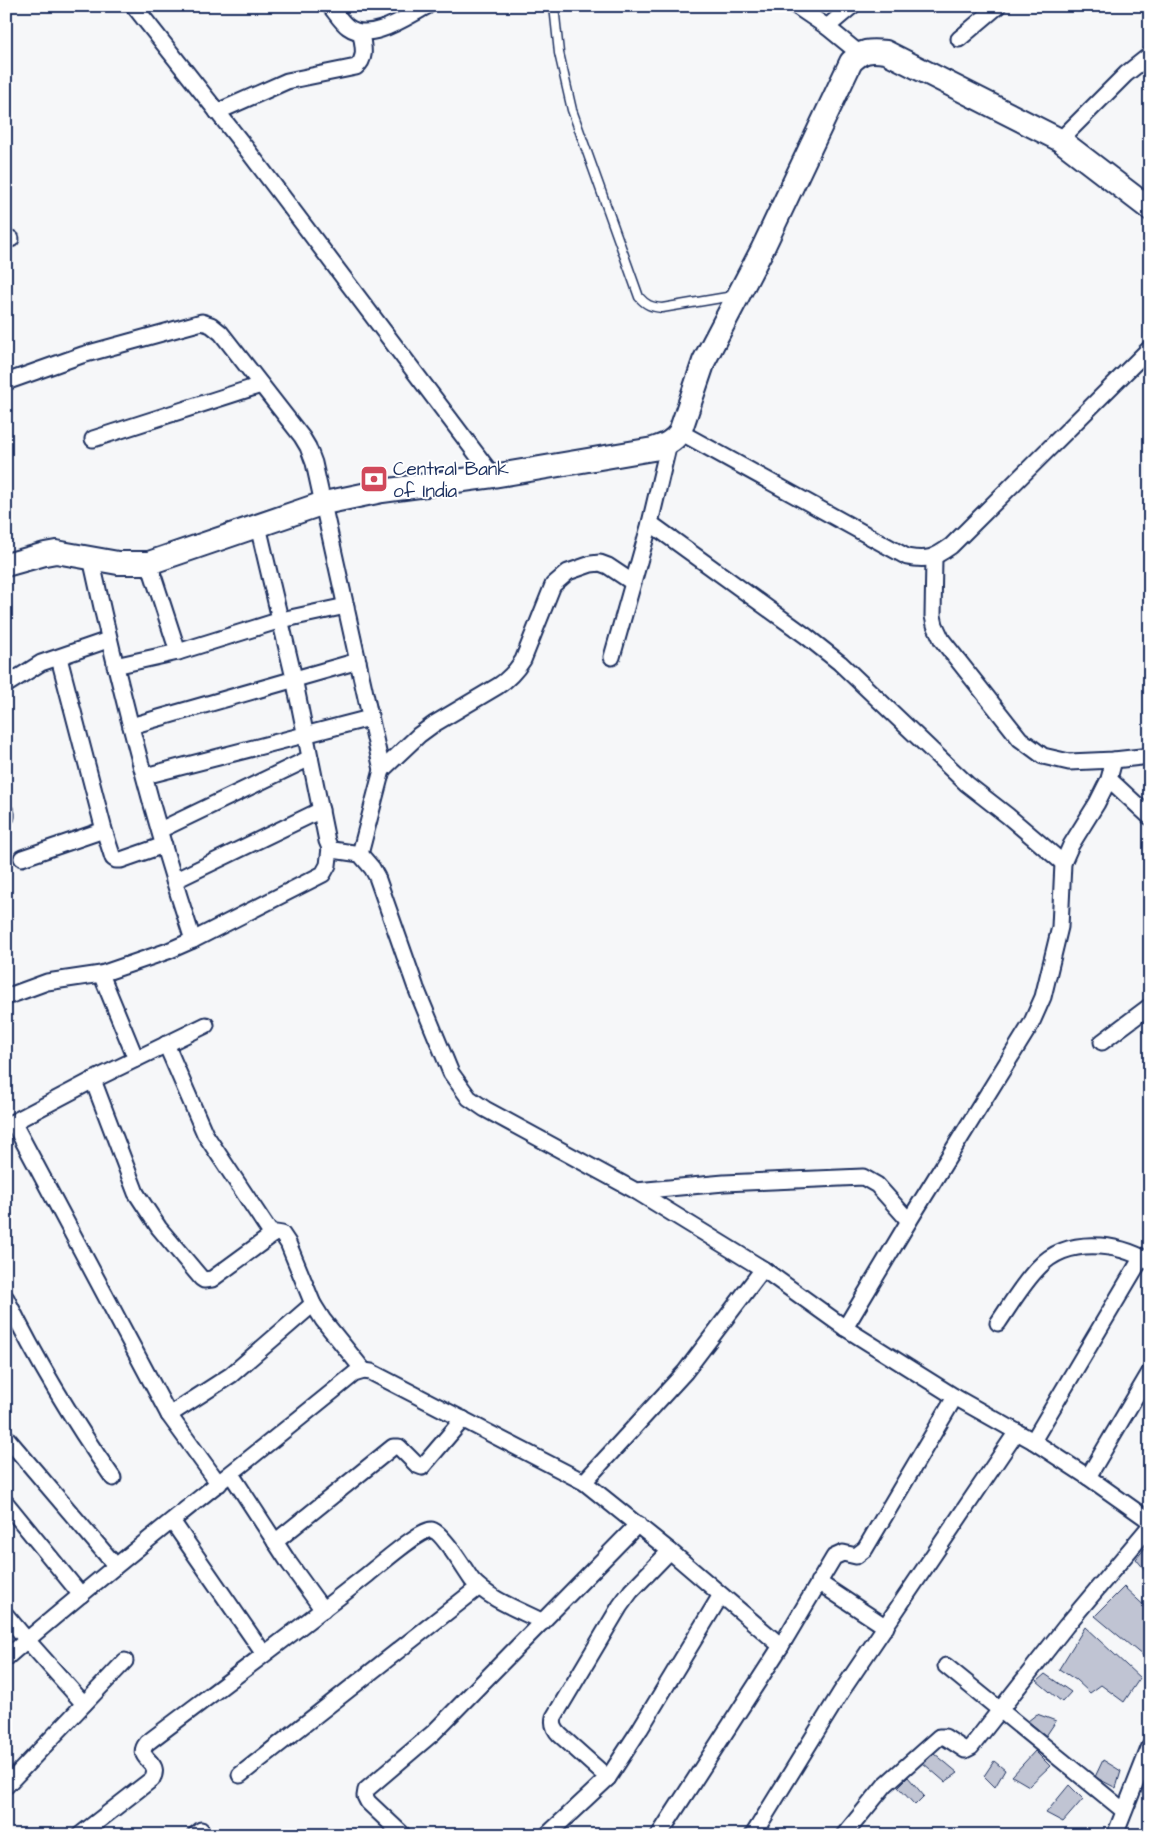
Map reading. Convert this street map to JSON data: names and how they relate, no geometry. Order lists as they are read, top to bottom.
{
  "places": {
    "bank": ["Central Bank of India"]
  }
}
